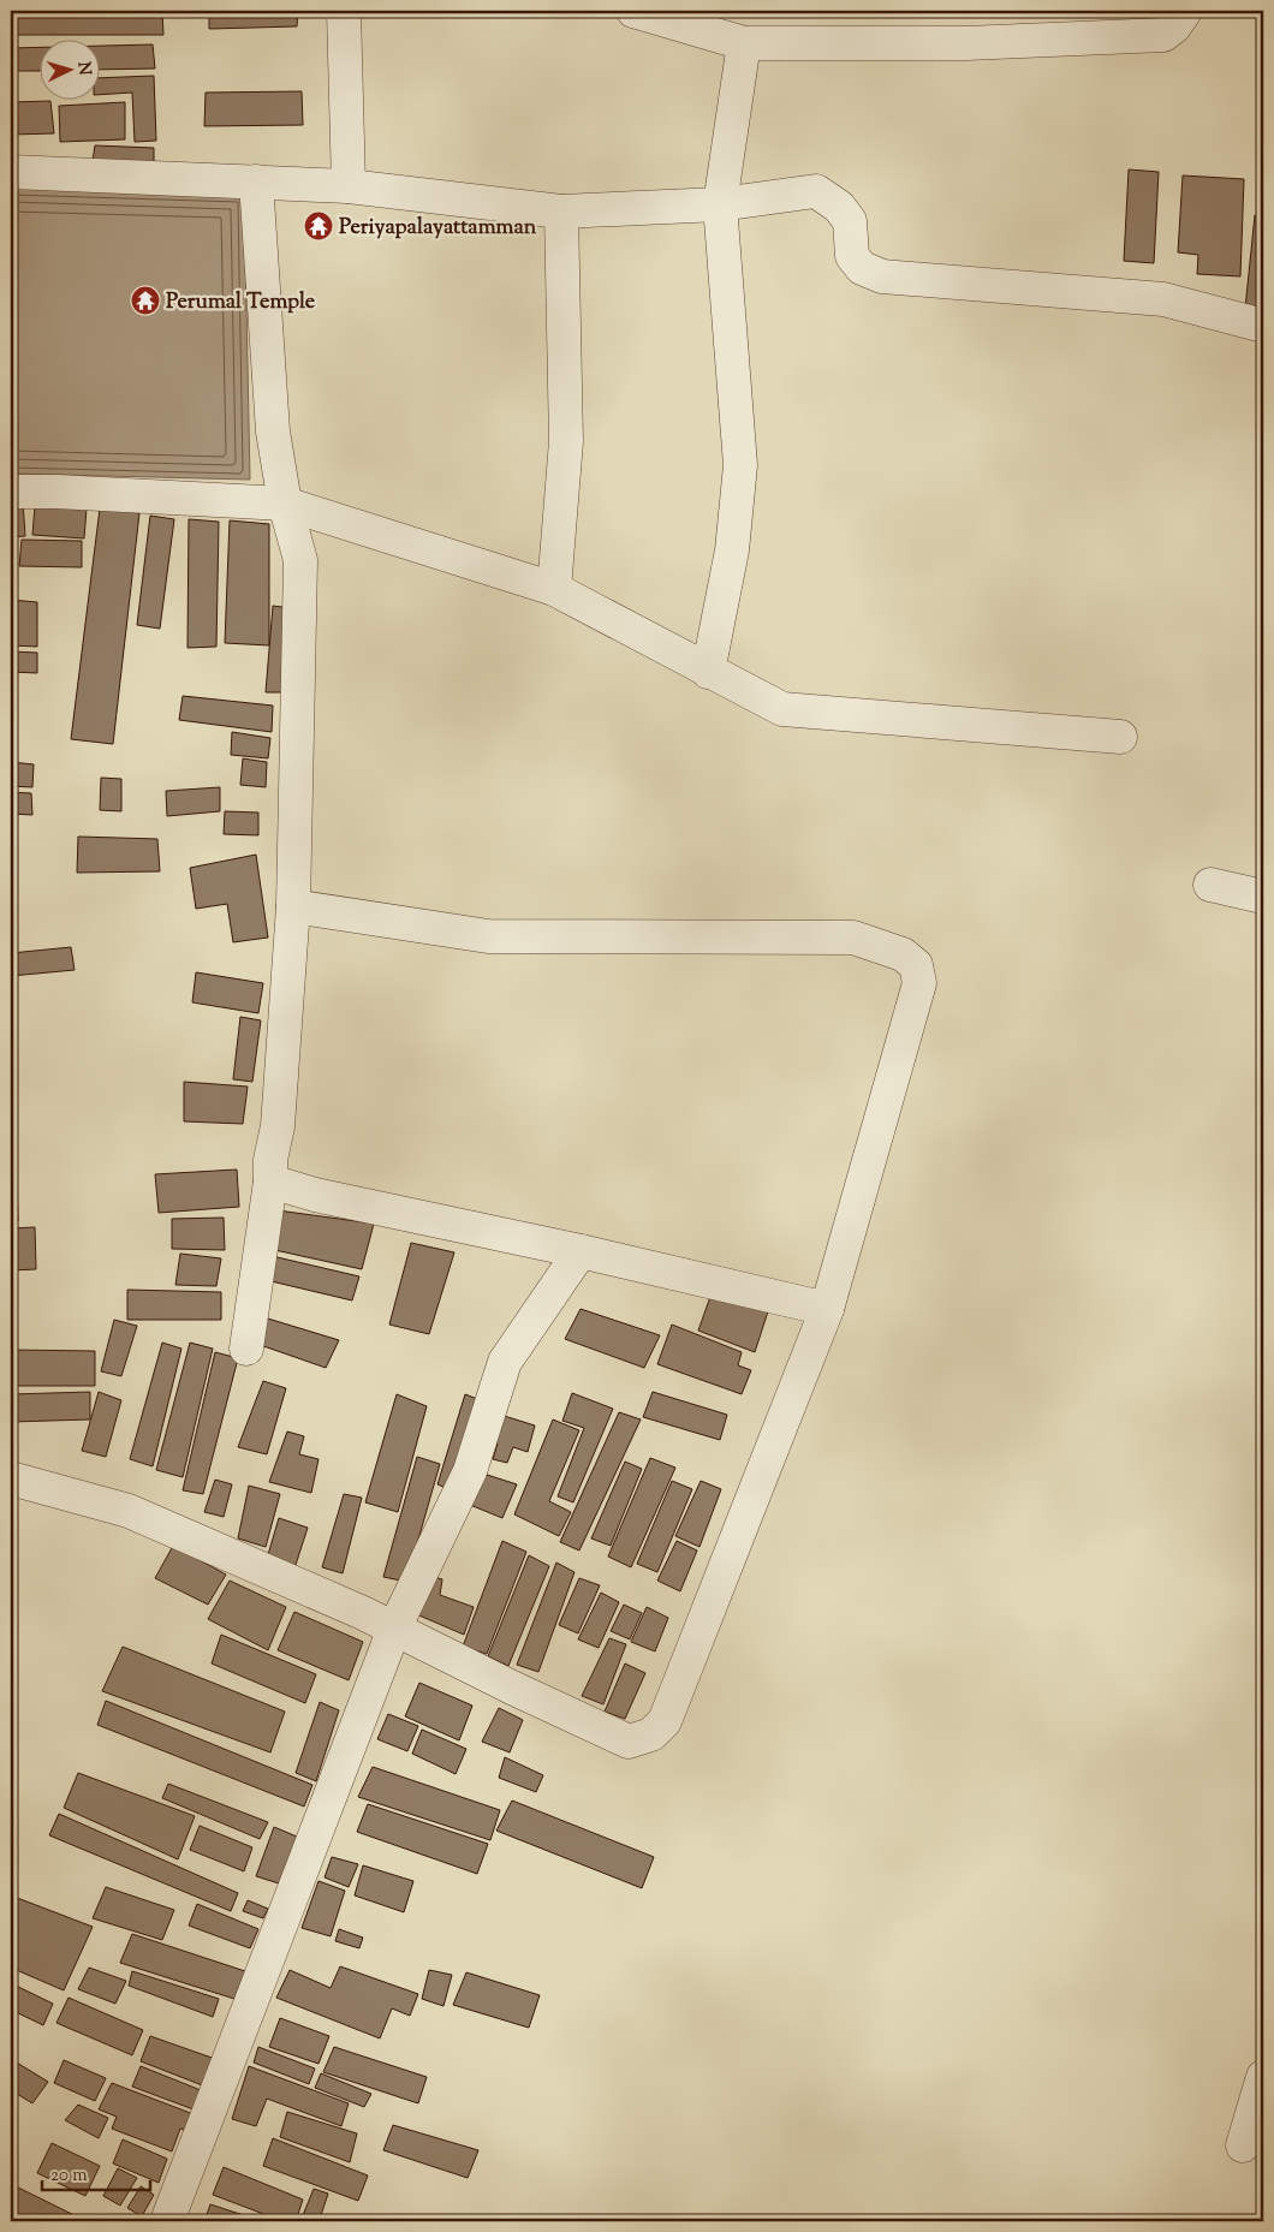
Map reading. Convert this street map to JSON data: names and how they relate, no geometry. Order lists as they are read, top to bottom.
{
  "places": {
    "temple": ["Periyapalayattamman", "Perumal Temple"]
  },
  "scale_bar": "20 m",
  "north": "right"
}
